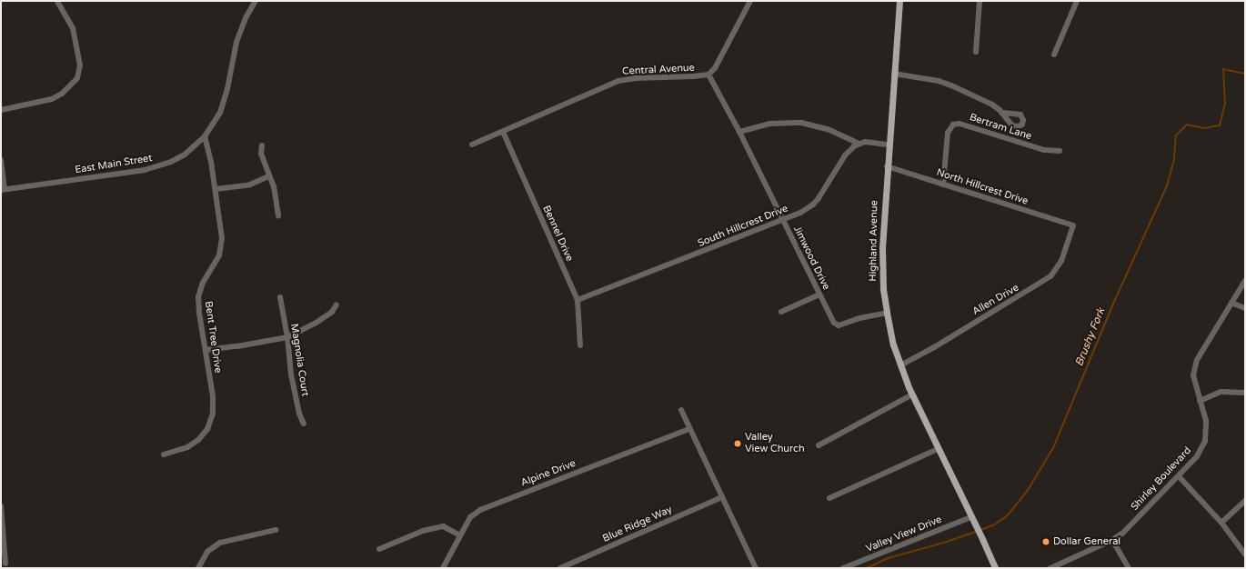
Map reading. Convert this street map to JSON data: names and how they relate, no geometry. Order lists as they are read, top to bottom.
{
  "streets": {
    "main road": ["Highland Avenue"],
    "street": [
      "Central Avenue",
      "Bertram Lane",
      "East Main Street",
      "North Hillcrest Drive",
      "South Hillcrest Drive",
      "Bennel Drive",
      "Jimwood Drive",
      "Allen Drive",
      "Bent Tree Drive",
      "Magnolia Court",
      "Alpine Drive",
      "Shirley Boulevard",
      "Blue Ridge Way",
      "Valley View Drive"
    ]
  },
  "crossings": [
    ["Central Avenue", "Bennel Drive"],
    ["Central Avenue", "Jimwood Drive"],
    ["Bertram Lane", "North Hillcrest Drive"],
    ["East Main Street", "Bent Tree Drive"],
    ["North Hillcrest Drive", "Highland Avenue"],
    ["North Hillcrest Drive", "Allen Drive"],
    ["South Hillcrest Drive", "Bennel Drive"],
    ["South Hillcrest Drive", "Jimwood Drive"],
    ["Highland Avenue", "Jimwood Drive"],
    ["Highland Avenue", "Allen Drive"],
    ["Highland Avenue", "Valley View Drive"]
  ],
  "water": ["Brushy Fork"],
  "places": ["Valley View Church", "Dollar General"]
}
